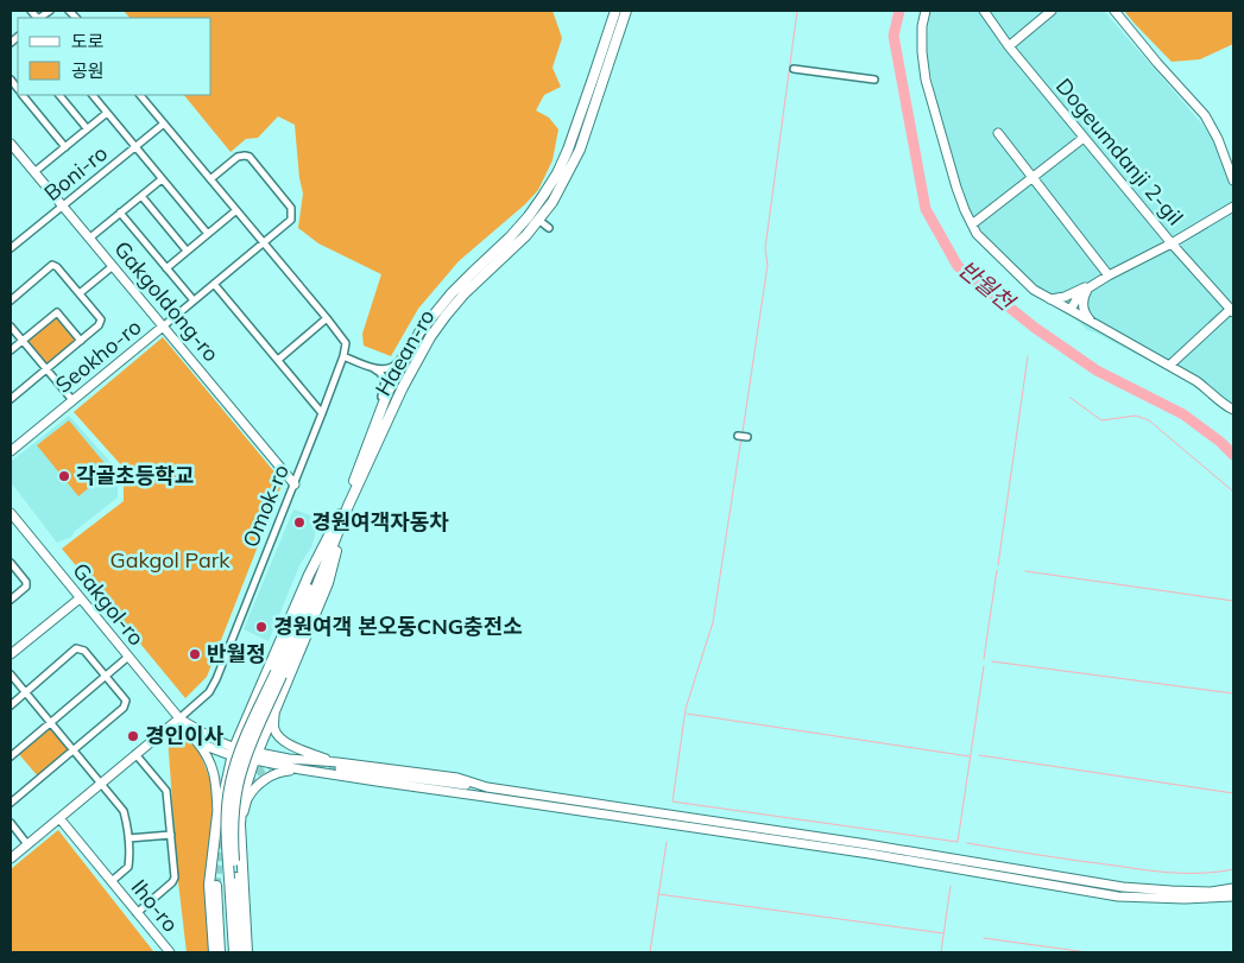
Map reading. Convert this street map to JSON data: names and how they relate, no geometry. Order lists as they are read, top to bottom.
{
  "streets": {
    "main road": [
      "Dogeumdanji 2-gil",
      "Gakgoldong-ro",
      "Haean-ro",
      "Seokho-ro",
      "Omok-ro",
      "Gakgol-ro",
      "Iho-ro"
    ],
    "street": ["Boni-ro"]
  },
  "crossings": [
    ["Boni-ro", "Gakgoldong-ro"],
    ["Gakgoldong-ro", "Seokho-ro"],
    ["Gakgoldong-ro", "Omok-ro"],
    ["Omok-ro", "Gakgol-ro"],
    ["Omok-ro", "Iho-ro"]
  ],
  "water": ["반월천"],
  "parks": ["Gakgol Park"],
  "places": [
    "각골초등학교",
    "경원여객자동차",
    "경원여객 본오동CNG충전소",
    "반월정",
    "경인이사"
  ],
  "legend": ["도로", "공원"]
}
